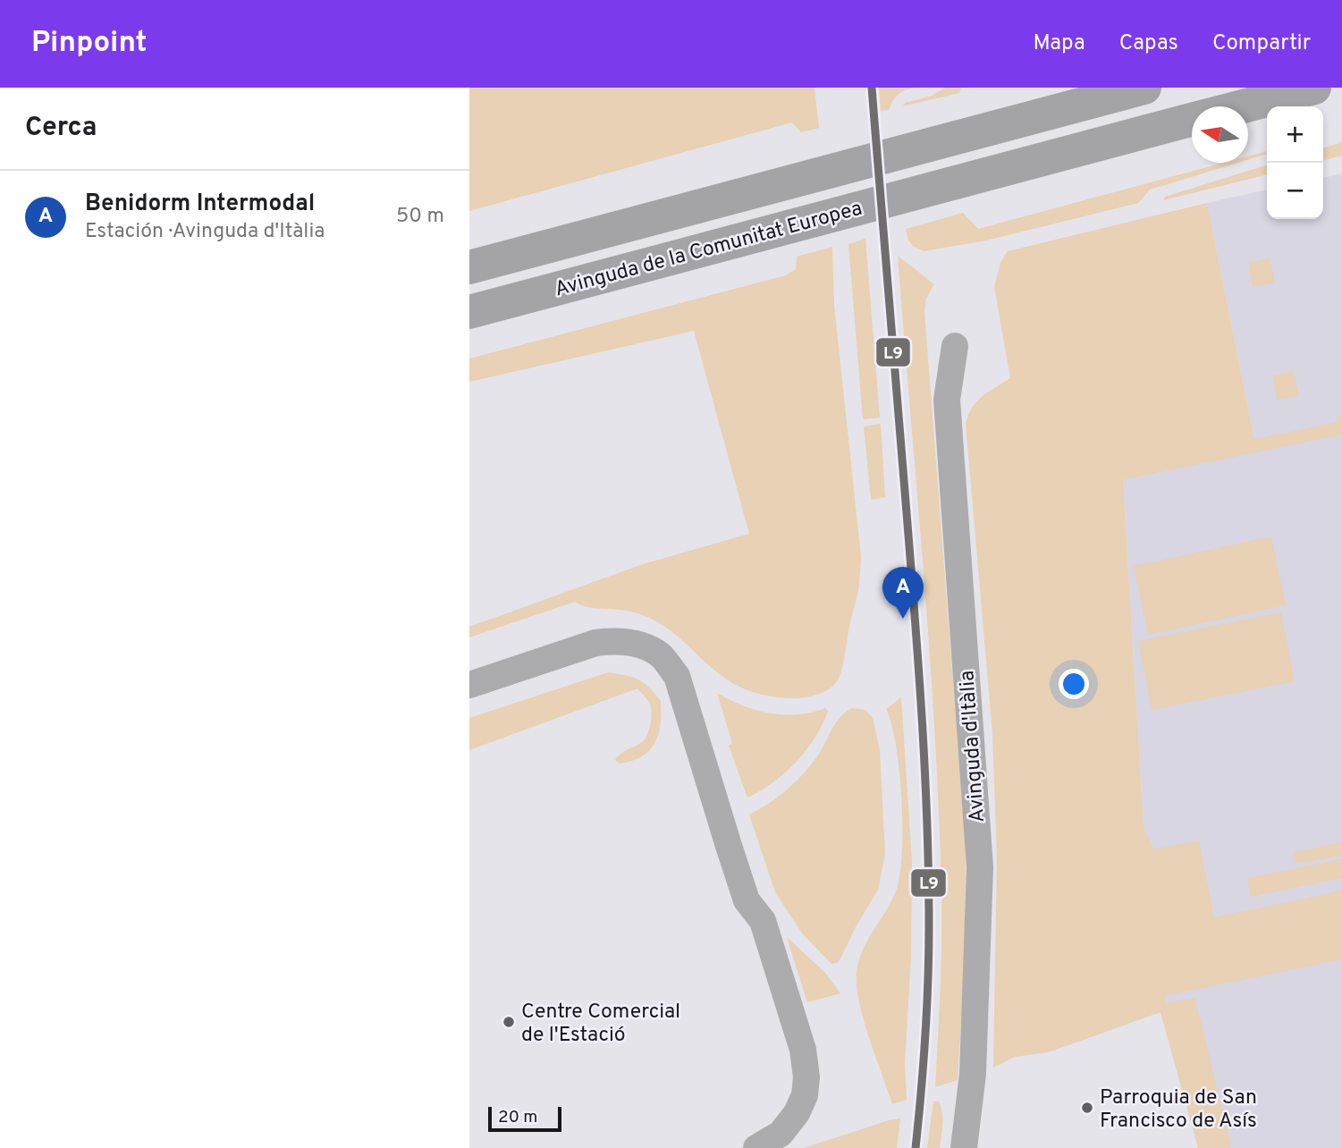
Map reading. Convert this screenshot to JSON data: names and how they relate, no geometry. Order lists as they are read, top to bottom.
{
  "streets": {
    "main road": ["Avinguda de la Comunitat Europea"],
    "street": ["Avinguda d'Itàlia"]
  },
  "places": ["Centre Comercial de l'Estació", "Parroquia de San Francisco de Asís"],
  "lines": ["transit line L9"],
  "scale_bar": "20 m",
  "north": "left",
  "page": {
    "header": "Pinpoint",
    "nav": ["Mapa", "Capas", "Compartir"],
    "heading": "Cerca",
    "map_buttons": ["+", "−"],
    "list": [
      {
        "mark": "A",
        "name": "Benidorm Intermodal",
        "note": "Estación · Avinguda d'Itàlia",
        "value": "50 m"
      }
    ],
    "pins": "A",
    "scale": "20 m"
  }
}
